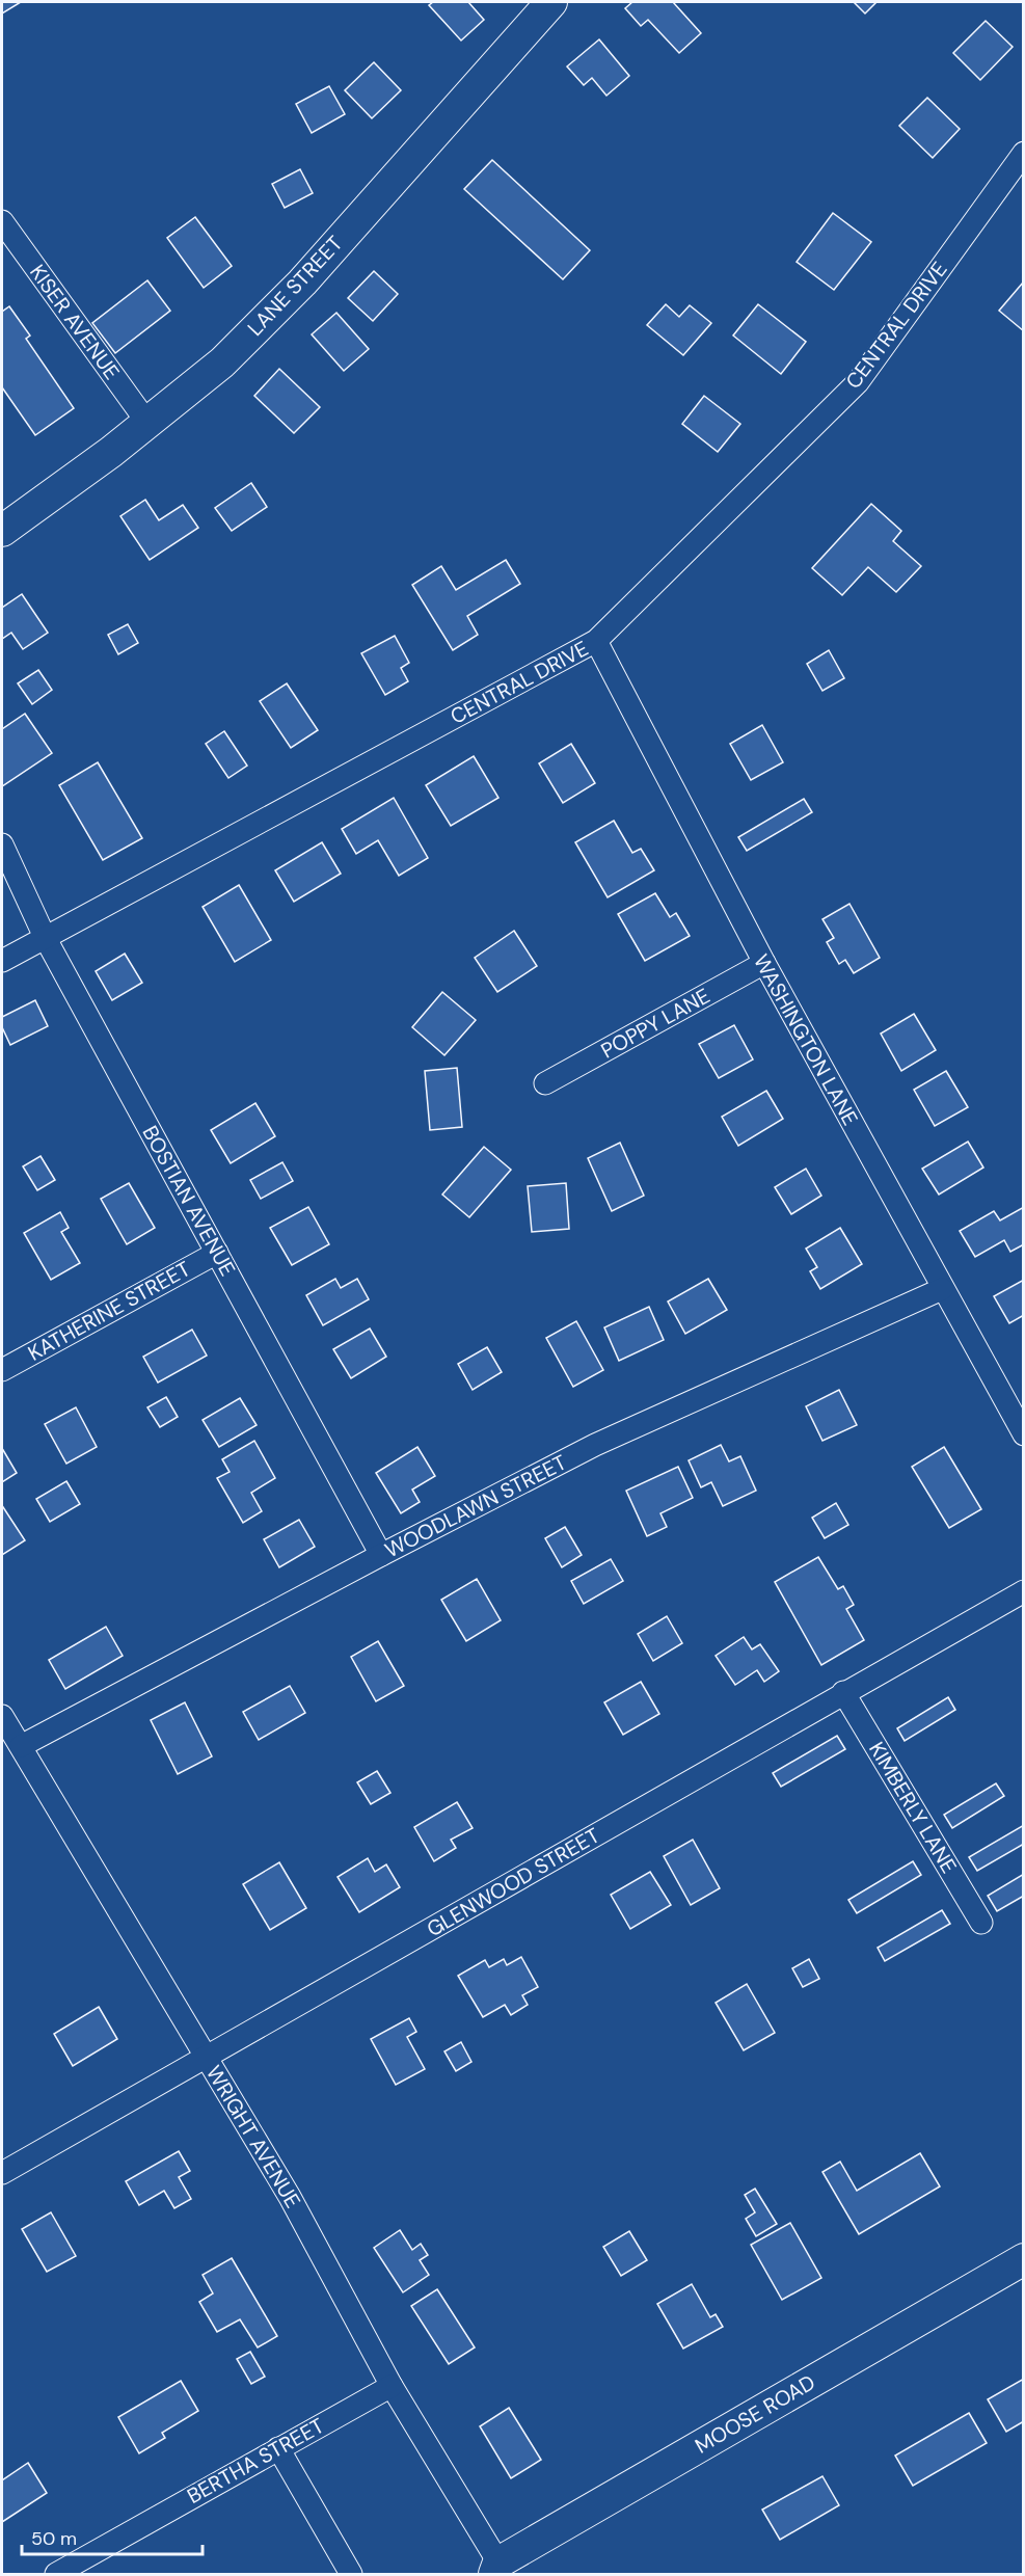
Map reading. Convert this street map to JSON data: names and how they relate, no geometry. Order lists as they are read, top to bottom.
{
  "streets": {
    "main road": ["LANE STREET", "MOOSE ROAD"],
    "street": [
      "KISER AVENUE",
      "CENTRAL DRIVE",
      "POPPY LANE",
      "WASHINGTON LANE",
      "BOSTIAN AVENUE",
      "KATHERINE STREET",
      "WOODLAWN STREET",
      "KIMBERLY LANE",
      "GLENWOOD STREET",
      "WRIGHT AVENUE",
      "BERTHA STREET"
    ]
  },
  "crossings": [
    ["LANE STREET", "KISER AVENUE"],
    ["CENTRAL DRIVE", "WASHINGTON LANE"],
    ["CENTRAL DRIVE", "BOSTIAN AVENUE"],
    ["POPPY LANE", "WASHINGTON LANE"],
    ["WASHINGTON LANE", "WOODLAWN STREET"],
    ["BOSTIAN AVENUE", "KATHERINE STREET"],
    ["BOSTIAN AVENUE", "WOODLAWN STREET"],
    ["WOODLAWN STREET", "WRIGHT AVENUE"],
    ["KIMBERLY LANE", "GLENWOOD STREET"],
    ["GLENWOOD STREET", "WRIGHT AVENUE"],
    ["WRIGHT AVENUE", "MOOSE ROAD"],
    ["WRIGHT AVENUE", "BERTHA STREET"]
  ],
  "scale_bar": "50 m"
}
